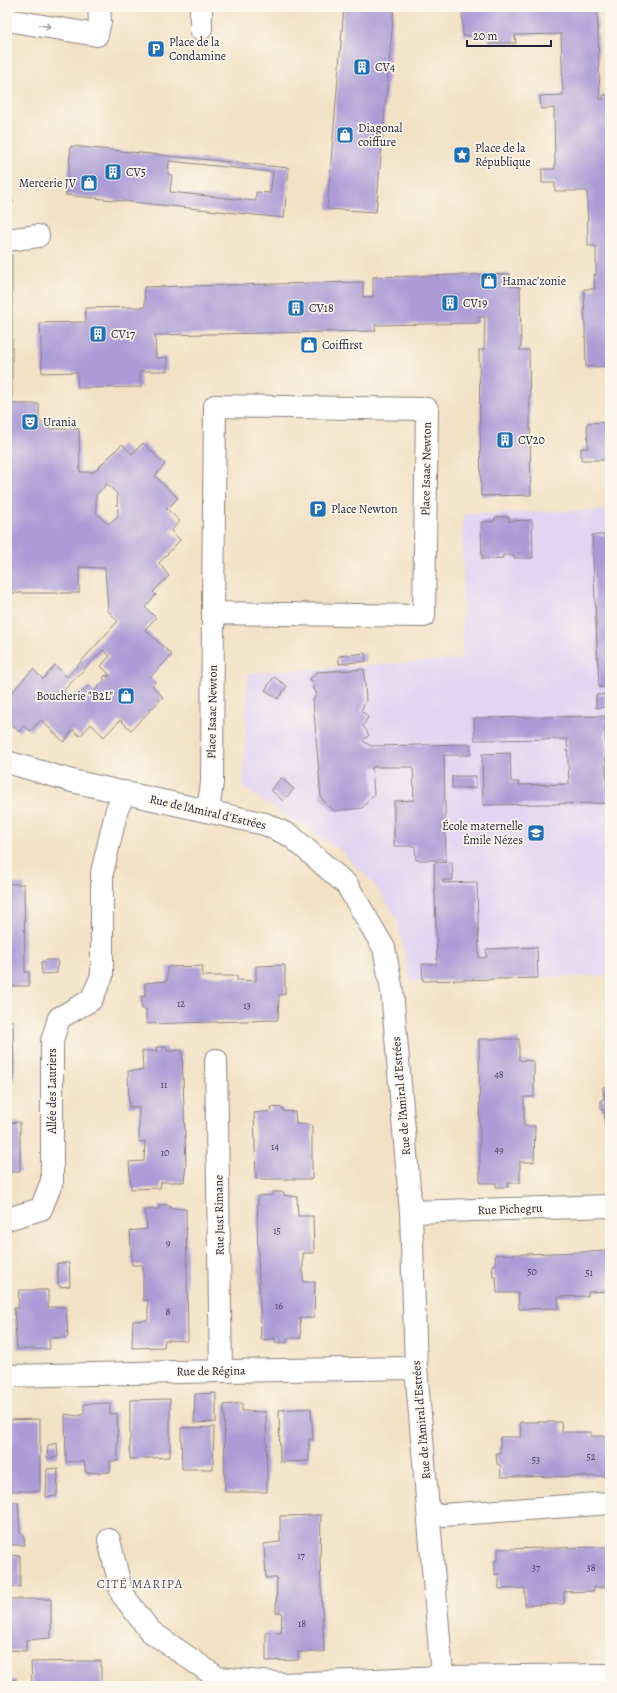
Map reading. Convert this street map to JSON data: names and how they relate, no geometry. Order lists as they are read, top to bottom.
{
  "streets": {
    "street": [
      "Place Isaac Newton",
      "Rue de l'Amiral d'Estrées",
      "Allée des Lauriers",
      "Rue Pichegru",
      "Rue Just Rimane",
      "Rue de Régina"
    ]
  },
  "crossings": [
    ["Place Isaac Newton", "Rue de l'Amiral d'Estrées"],
    ["Rue de l'Amiral d'Estrées", "Allée des Lauriers"],
    ["Rue de l'Amiral d'Estrées", "Rue Pichegru"],
    ["Rue de l'Amiral d'Estrées", "Rue de Régina"],
    ["Rue Just Rimane", "Rue de Régina"]
  ],
  "districts": ["CITÉ MARIPA"],
  "places": {
    "parking": ["Place de la Condamine", "Place Newton"],
    "building": [
      "CV4",
      "CV5",
      "CV19",
      "CV18",
      "CV17",
      "CV20"
    ],
    "shop": [
      "Diagonal coiffure",
      "Mercerie JV",
      "Hamac'zonie",
      "Coiffirst",
      "Boucherie \"B2L\""
    ],
    "place": ["Place de la République"],
    "theatre": ["Urania"],
    "school or university": ["École maternelle Émile Nézes"]
  },
  "house_numbers": [
    "12",
    "13",
    "48",
    "11",
    "14",
    "49",
    "10",
    "15",
    "9",
    "50",
    "51",
    "16",
    "8",
    "52",
    "53",
    "17",
    "37",
    "38",
    "18"
  ],
  "scale_bar": "20 m"
}
